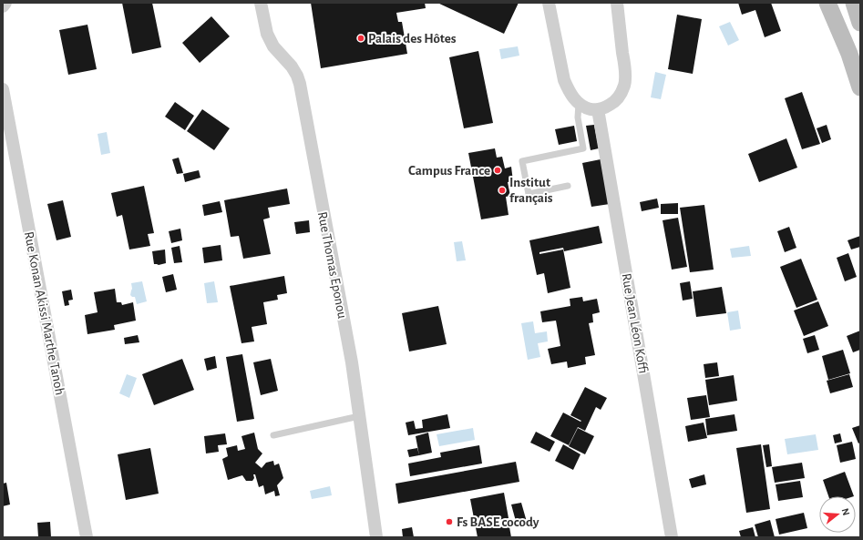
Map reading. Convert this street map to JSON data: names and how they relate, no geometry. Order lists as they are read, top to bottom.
{
  "streets": {
    "street": ["Rue Thomas Eponou", "Rue Konan Akissi Marthe Tanoh", "Rue Jean Léon Koffi"]
  },
  "places": [
    "Palais des Hôtes",
    "Campus France",
    "Institut français",
    "Fs BASE cocody"
  ],
  "north": "right"
}
